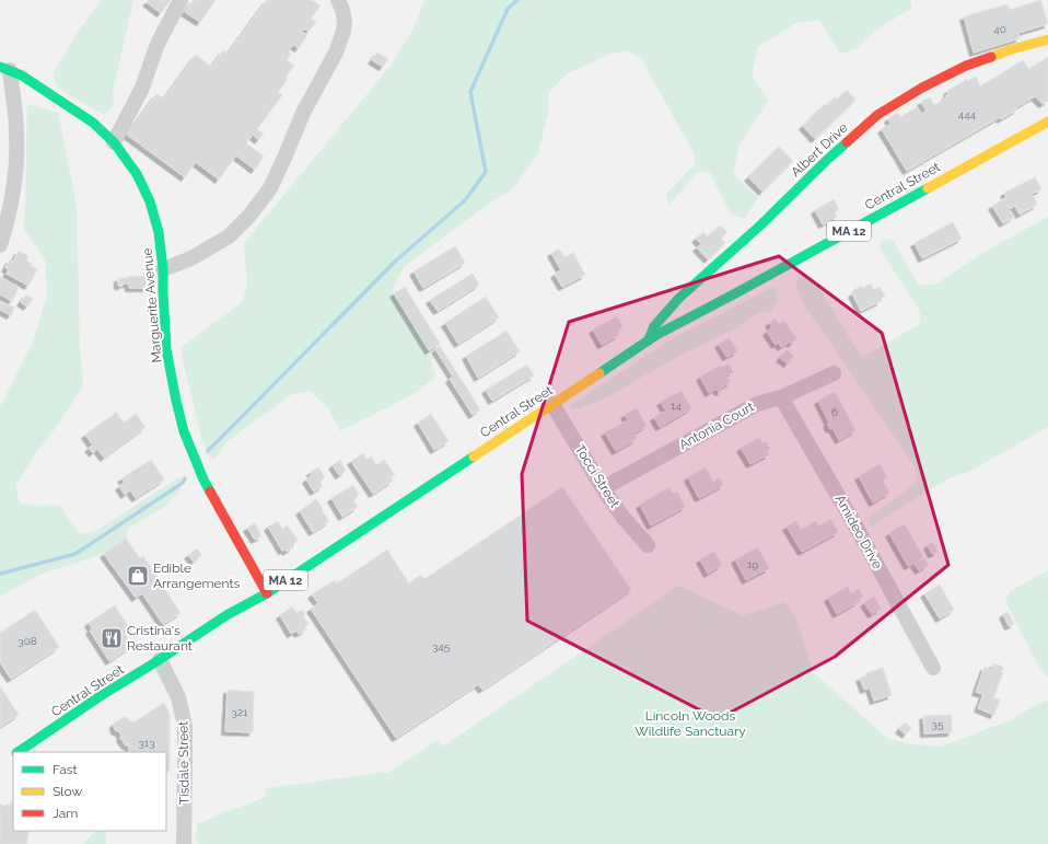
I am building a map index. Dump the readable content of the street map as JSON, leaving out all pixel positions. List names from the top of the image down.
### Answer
{
  "streets": {
    "main road": [
      "Albert Drive",
      "Central Street",
      "MA 12",
      "Marguerite Avenue"
    ],
    "street": [
      "Antonia Court",
      "Tocci Street",
      "Amideo Drive",
      "Tisdale Street"
    ]
  },
  "crossings": [
    ["Albert Drive", "Central Street"],
    ["Central Street", "Marguerite Avenue"],
    ["Central Street", "Tocci Street"],
    ["Central Street", "Tisdale Street"],
    ["Antonia Court", "Tocci Street"],
    ["Antonia Court", "Amideo Drive"]
  ],
  "parks": ["Lincoln Woods Wildlife Sanctuary"],
  "places": {
    "shop": ["Edible Arrangements"],
    "restaurant": ["Cristina's Restaurant"]
  },
  "house_numbers": [
    "40",
    "444",
    "14",
    "6",
    "19",
    "308",
    "345",
    "321",
    "35",
    "313"
  ],
  "legend": ["Fast", "Slow", "Jam"]
}
